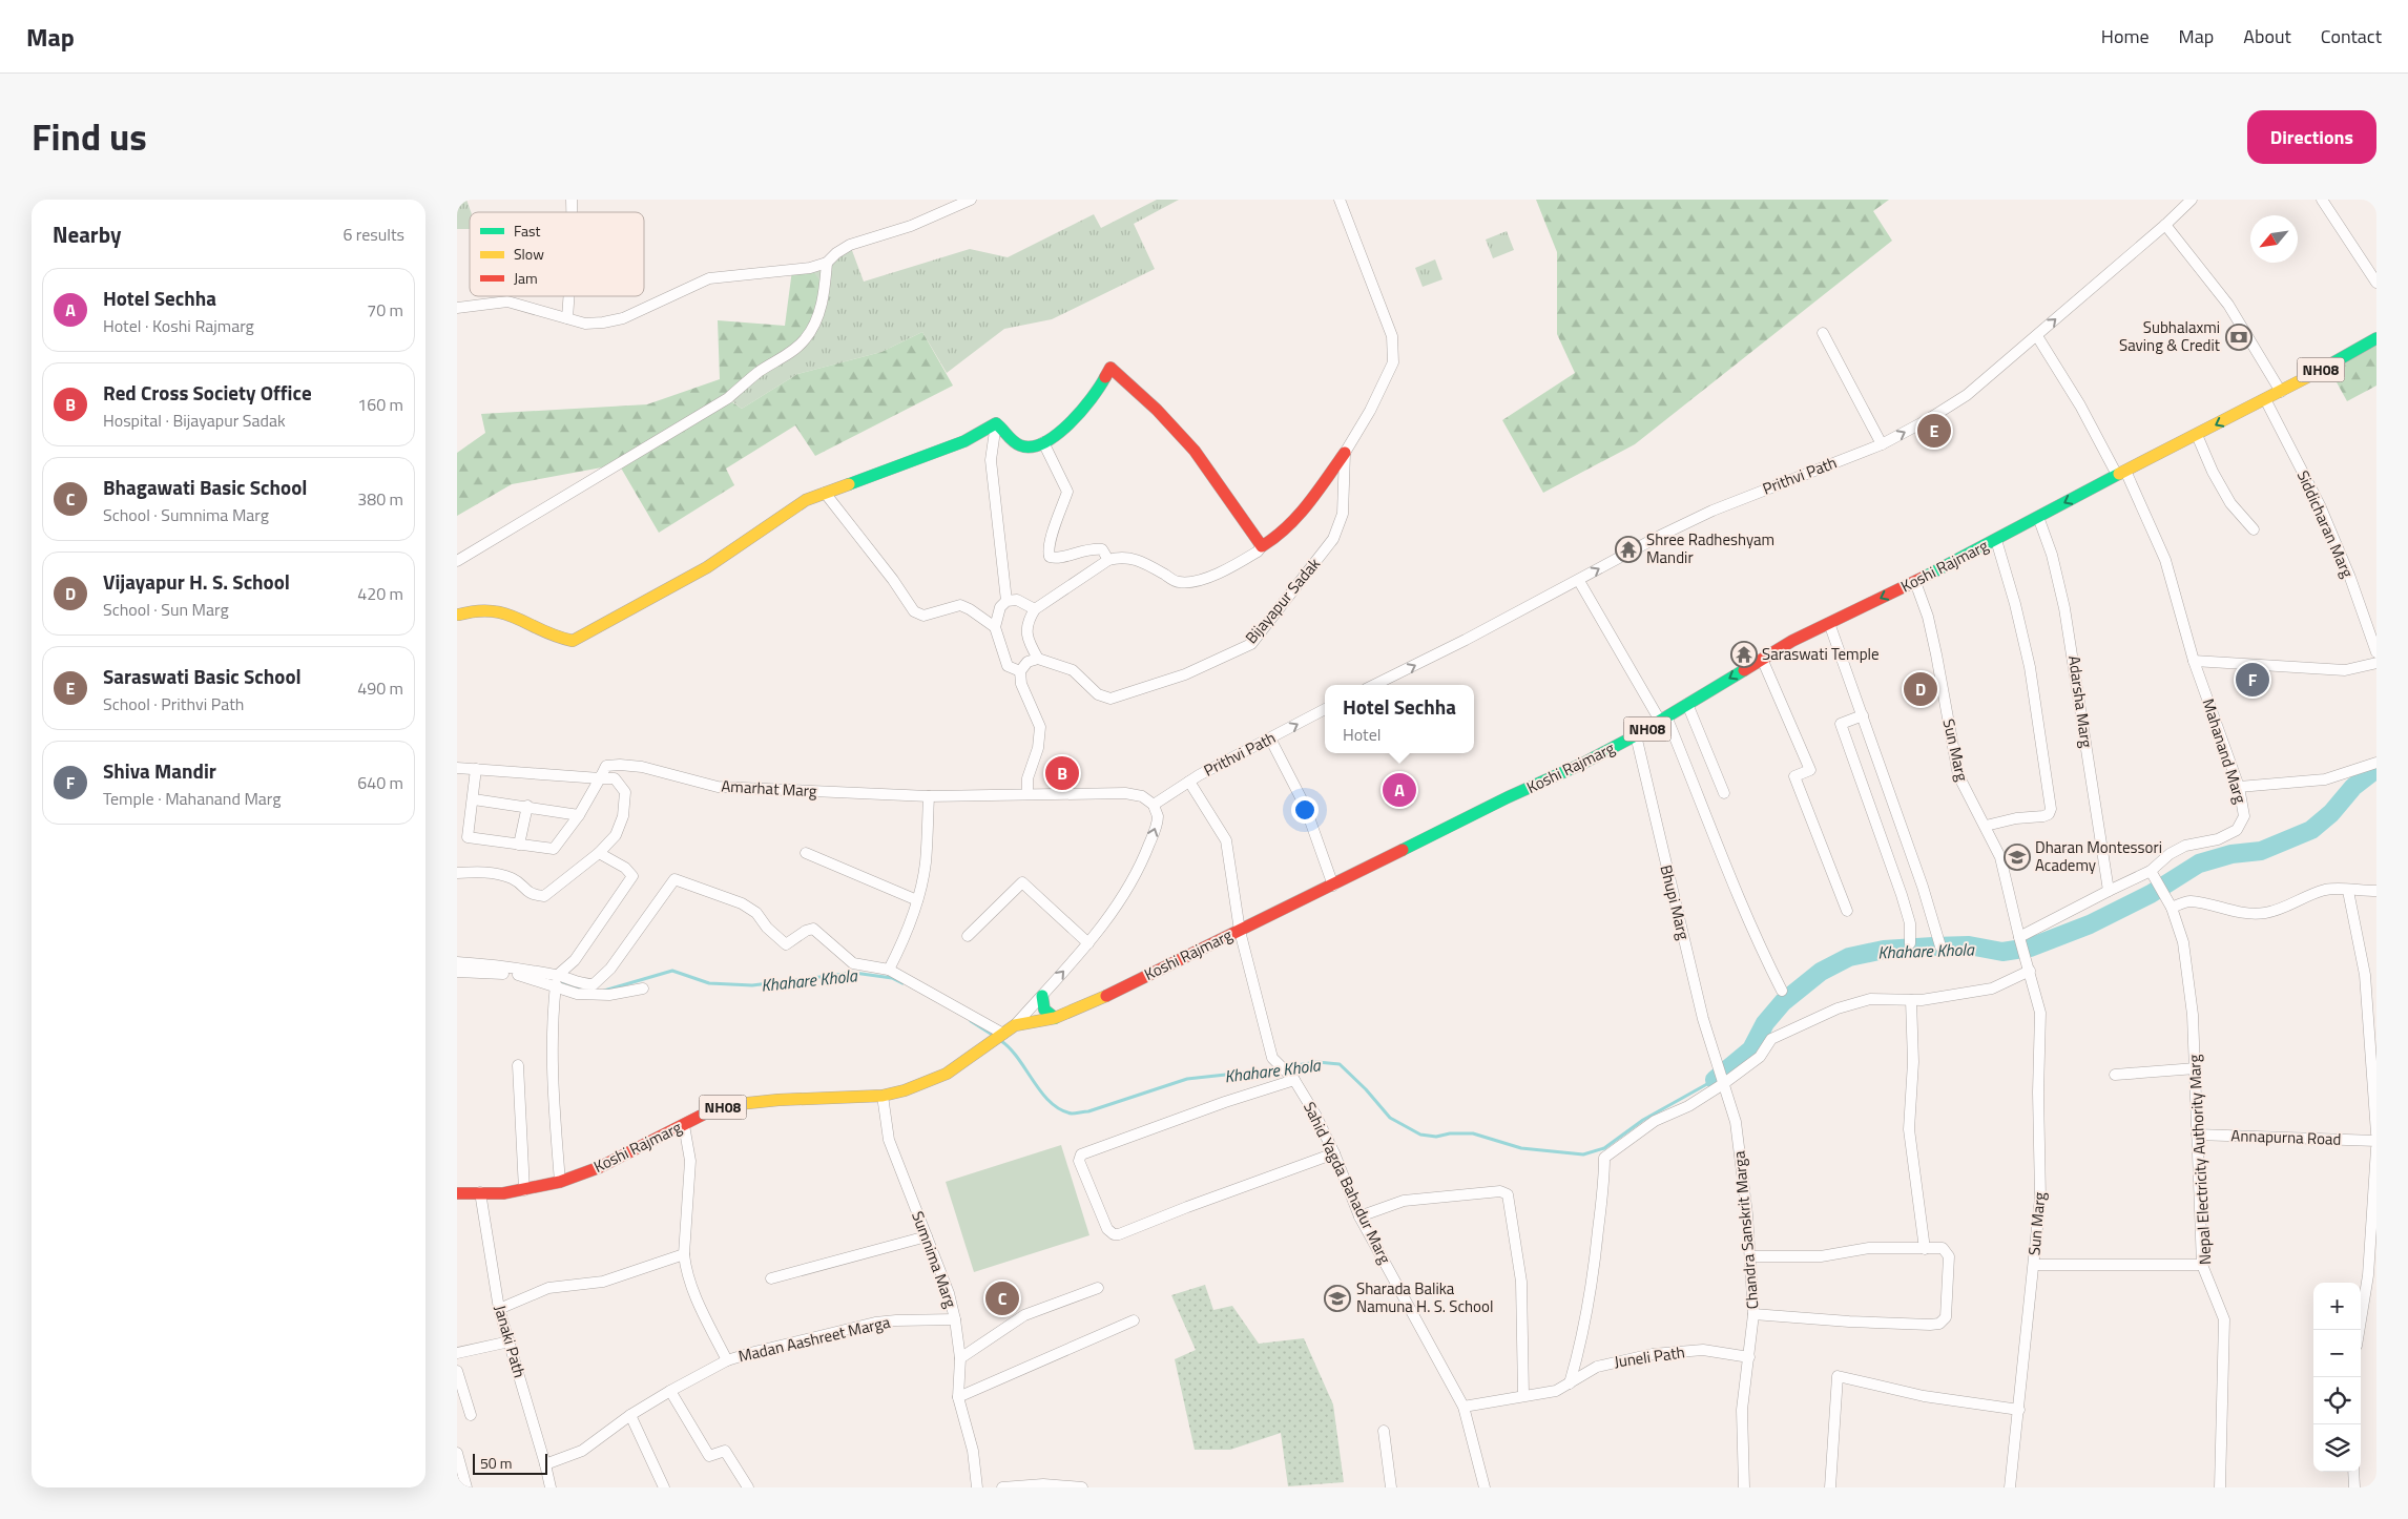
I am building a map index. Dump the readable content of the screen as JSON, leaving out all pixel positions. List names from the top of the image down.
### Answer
{
  "streets": {
    "main road": ["NH08", "Koshi Rajmarg"],
    "street": [
      "Prithvi Path",
      "Siddicharan Marg",
      "Bijayapur Sadak",
      "Adarsha Marg",
      "Sun Marg",
      "Mahanand Marg",
      "Amarhat Marg",
      "Bhupi Marg",
      "Annapurna Road",
      "Nepal Electricity Authority Marg",
      "Sahid Yagda Bahadur Marg",
      "Chandra Sanskrit Marga",
      "Sumnima Marg",
      "Madan Aashreet Marga",
      "Janaki Path",
      "Juneli Path"
    ]
  },
  "crossings": [
    ["Prithvi Path", "Mahanand Marg"],
    ["Siddicharan Marg", "Koshi Rajmarg"],
    ["Koshi Rajmarg", "Adarsha Marg"],
    ["Koshi Rajmarg", "Sun Marg"],
    ["Koshi Rajmarg", "Mahanand Marg"],
    ["Koshi Rajmarg", "Bhupi Marg"],
    ["Koshi Rajmarg", "Sahid Yagda Bahadur Marg"],
    ["Koshi Rajmarg", "Sumnima Marg"],
    ["Koshi Rajmarg", "Janaki Path"],
    ["Adarsha Marg", "Mahanand Marg"],
    ["Sun Marg", "Mahanand Marg"],
    ["Mahanand Marg", "Nepal Electricity Authority Marg"],
    ["Bhupi Marg", "Chandra Sanskrit Marga"],
    ["Annapurna Road", "Nepal Electricity Authority Marg"],
    ["Sahid Yagda Bahadur Marg", "Juneli Path"],
    ["Chandra Sanskrit Marga", "Juneli Path"],
    ["Sumnima Marg", "Madan Aashreet Marga"],
    ["Madan Aashreet Marga", "Janaki Path"]
  ],
  "one_way": ["Prithvi Path"],
  "water": ["Khahare Khola"],
  "places": {
    "bank": ["Subhalaxmi Saving & Credit"],
    "temple": ["Shree Radheshyam Mandir", "Saraswati Temple"],
    "school or university": ["Dharan Montessori Academy", "Sharada Balika Namuna H. S. School"]
  },
  "legend": ["Fast", "Slow", "Jam"],
  "scale_bar": "50 m",
  "north": "bottom left",
  "page": {
    "header": "Map",
    "nav": [
      "Home",
      "Map",
      "About",
      "Contact"
    ],
    "title": "Find us",
    "buttons": "Directions",
    "heading": ["Nearby", "6 results"],
    "list": [
      {
        "mark": "A",
        "name": "Hotel Sechha",
        "note": "Hotel · Koshi Rajmarg",
        "value": "70 m"
      },
      {
        "mark": "B",
        "name": "Red Cross Society Office",
        "note": "Hospital · Bijayapur Sadak",
        "value": "160 m"
      },
      {
        "mark": "C",
        "name": "Bhagawati Basic School",
        "note": "School · Sumnima Marg",
        "value": "380 m"
      },
      {
        "mark": "D",
        "name": "Vijayapur H. S. School",
        "note": "School · Sun Marg",
        "value": "420 m"
      },
      {
        "mark": "E",
        "name": "Saraswati Basic School",
        "note": "School · Prithvi Path",
        "value": "490 m"
      },
      {
        "mark": "F",
        "name": "Shiva Mandir",
        "note": "Temple · Mahanand Marg",
        "value": "640 m"
      }
    ],
    "pins": [
      "E",
      "F",
      "D",
      "B",
      "A",
      "C"
    ],
    "popup": ["Hotel Sechha", "Hotel"],
    "map_buttons": ["+", "−"],
    "scale": "50 m"
  }
}
